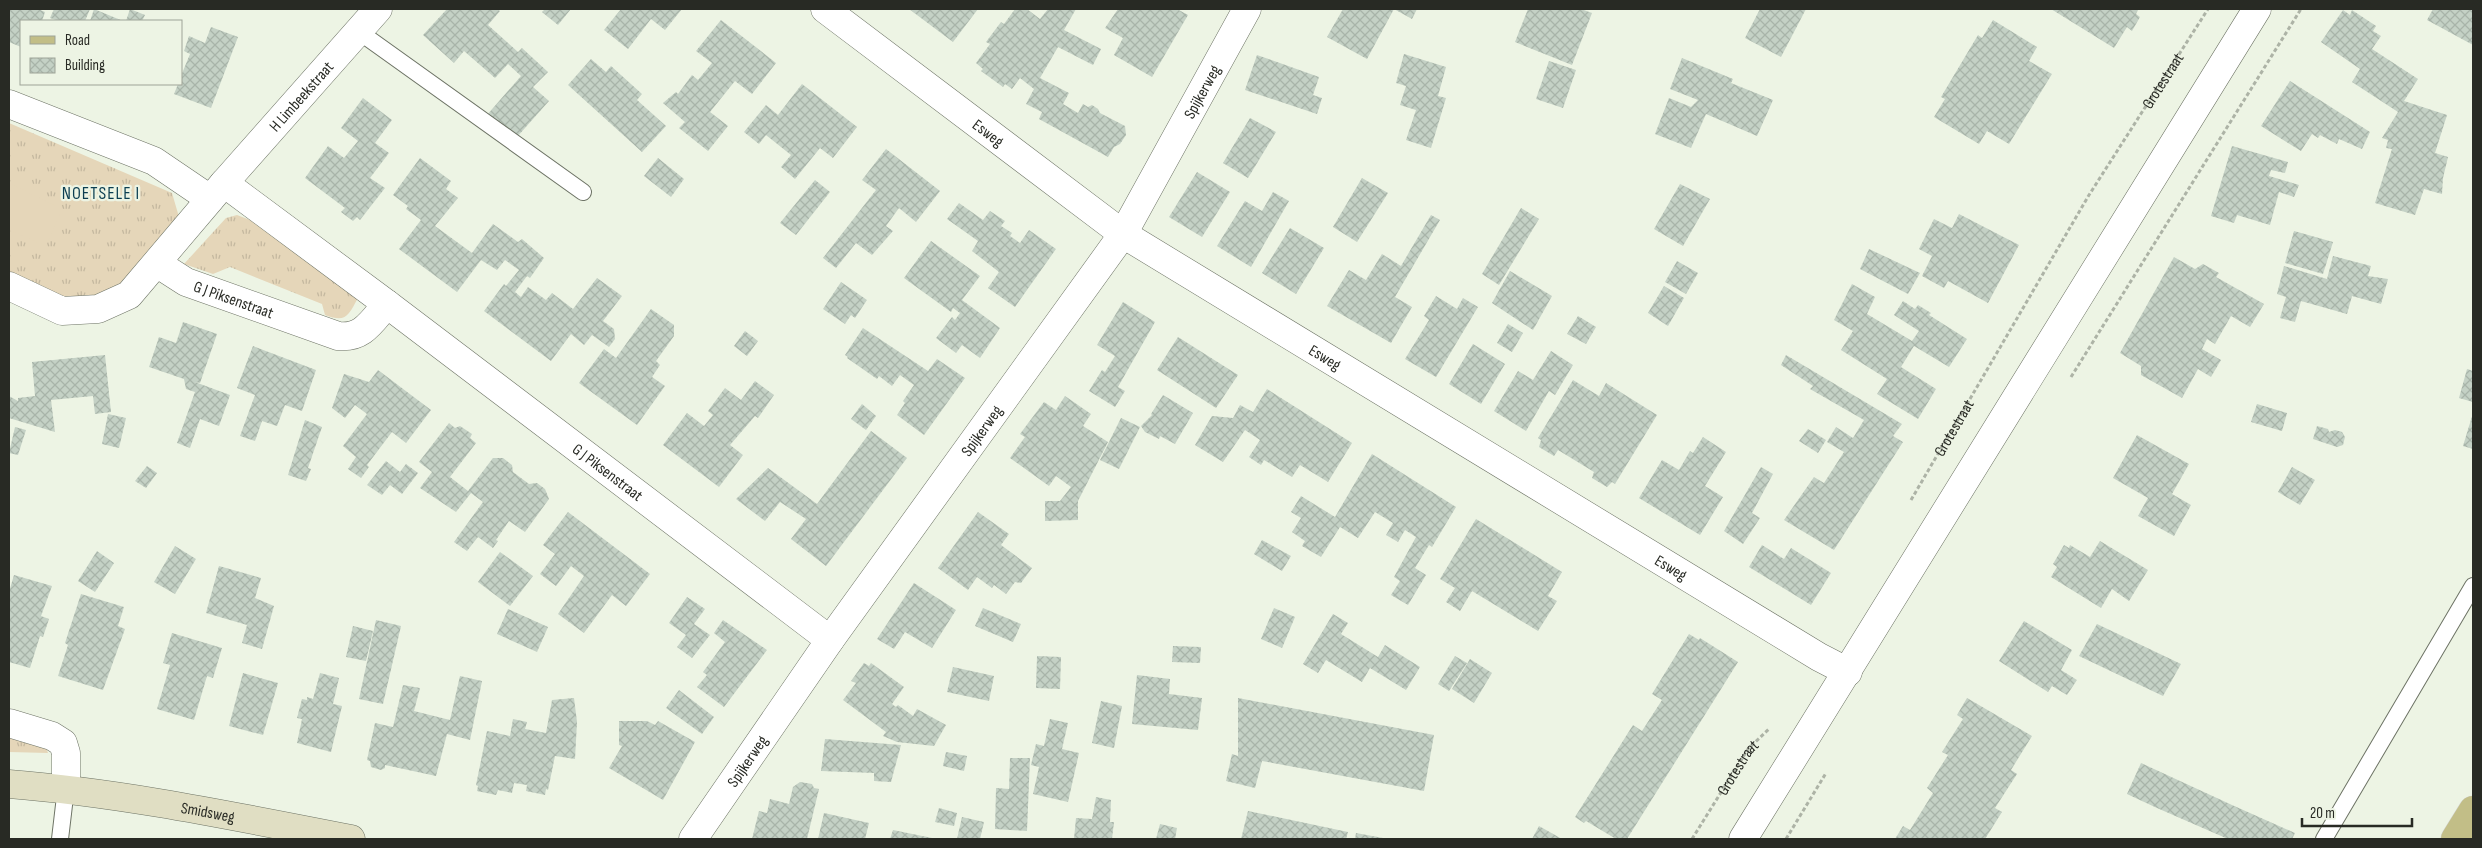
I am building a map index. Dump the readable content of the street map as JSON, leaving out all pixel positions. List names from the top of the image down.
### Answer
{
  "streets": {
    "main road": ["Smidsweg"],
    "street": [
      "Spijkerweg",
      "H Limbeekstraat",
      "Esweg",
      "G J Piksenstraat"
    ],
    "path": ["Grotestraat"]
  },
  "crossings": [
    ["Spijkerweg", "Esweg"],
    ["Spijkerweg", "G J Piksenstraat"],
    ["H Limbeekstraat", "G J Piksenstraat"]
  ],
  "districts": ["NOETSELE I"],
  "legend": ["Road", "Building"],
  "scale_bar": "20 m"
}
